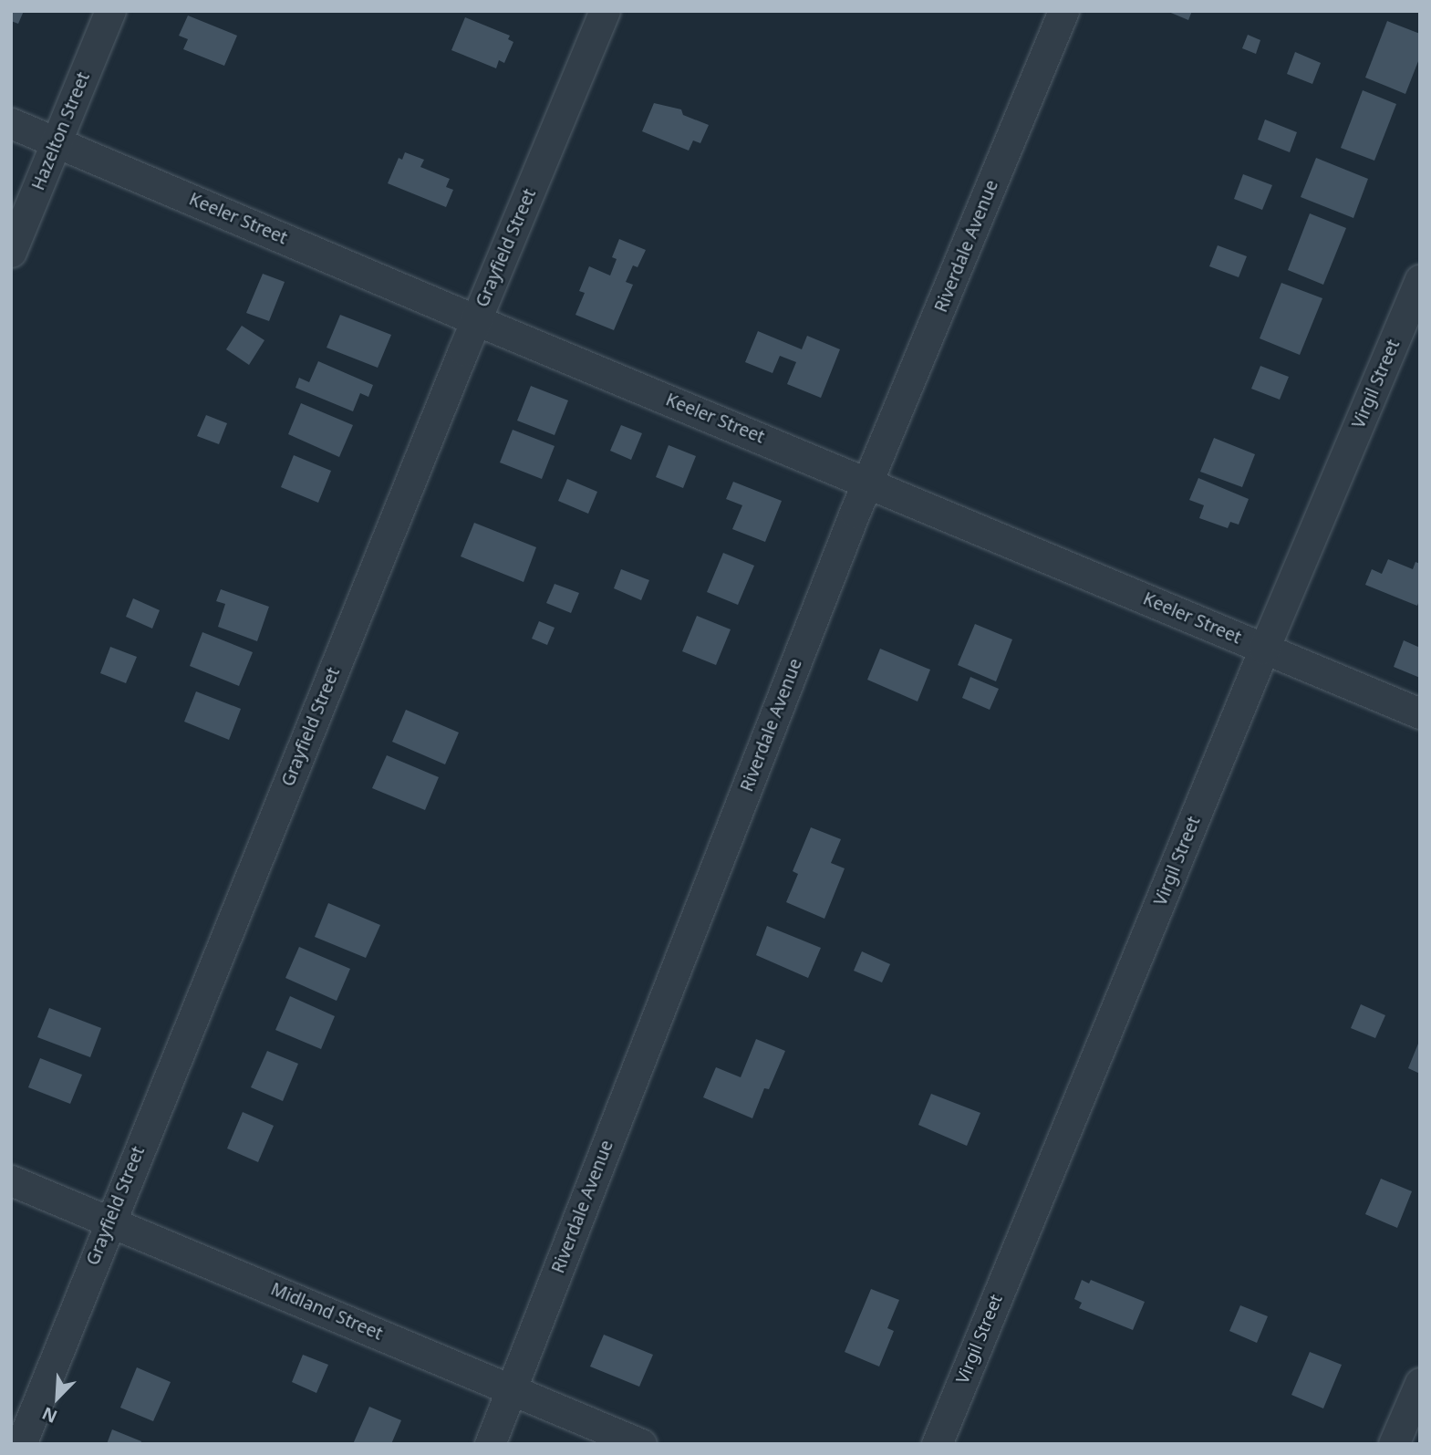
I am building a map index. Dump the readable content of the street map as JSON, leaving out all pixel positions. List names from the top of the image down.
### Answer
{
  "streets": {
    "street": [
      "Hazelton Street",
      "Keeler Street",
      "Riverdale Avenue",
      "Grayfield Street",
      "Virgil Street",
      "Midland Street"
    ]
  },
  "crossings": [
    ["Hazelton Street", "Keeler Street"],
    ["Keeler Street", "Riverdale Avenue"],
    ["Keeler Street", "Grayfield Street"],
    ["Keeler Street", "Virgil Street"],
    ["Riverdale Avenue", "Midland Street"],
    ["Grayfield Street", "Midland Street"]
  ],
  "north": "bottom left"
}
